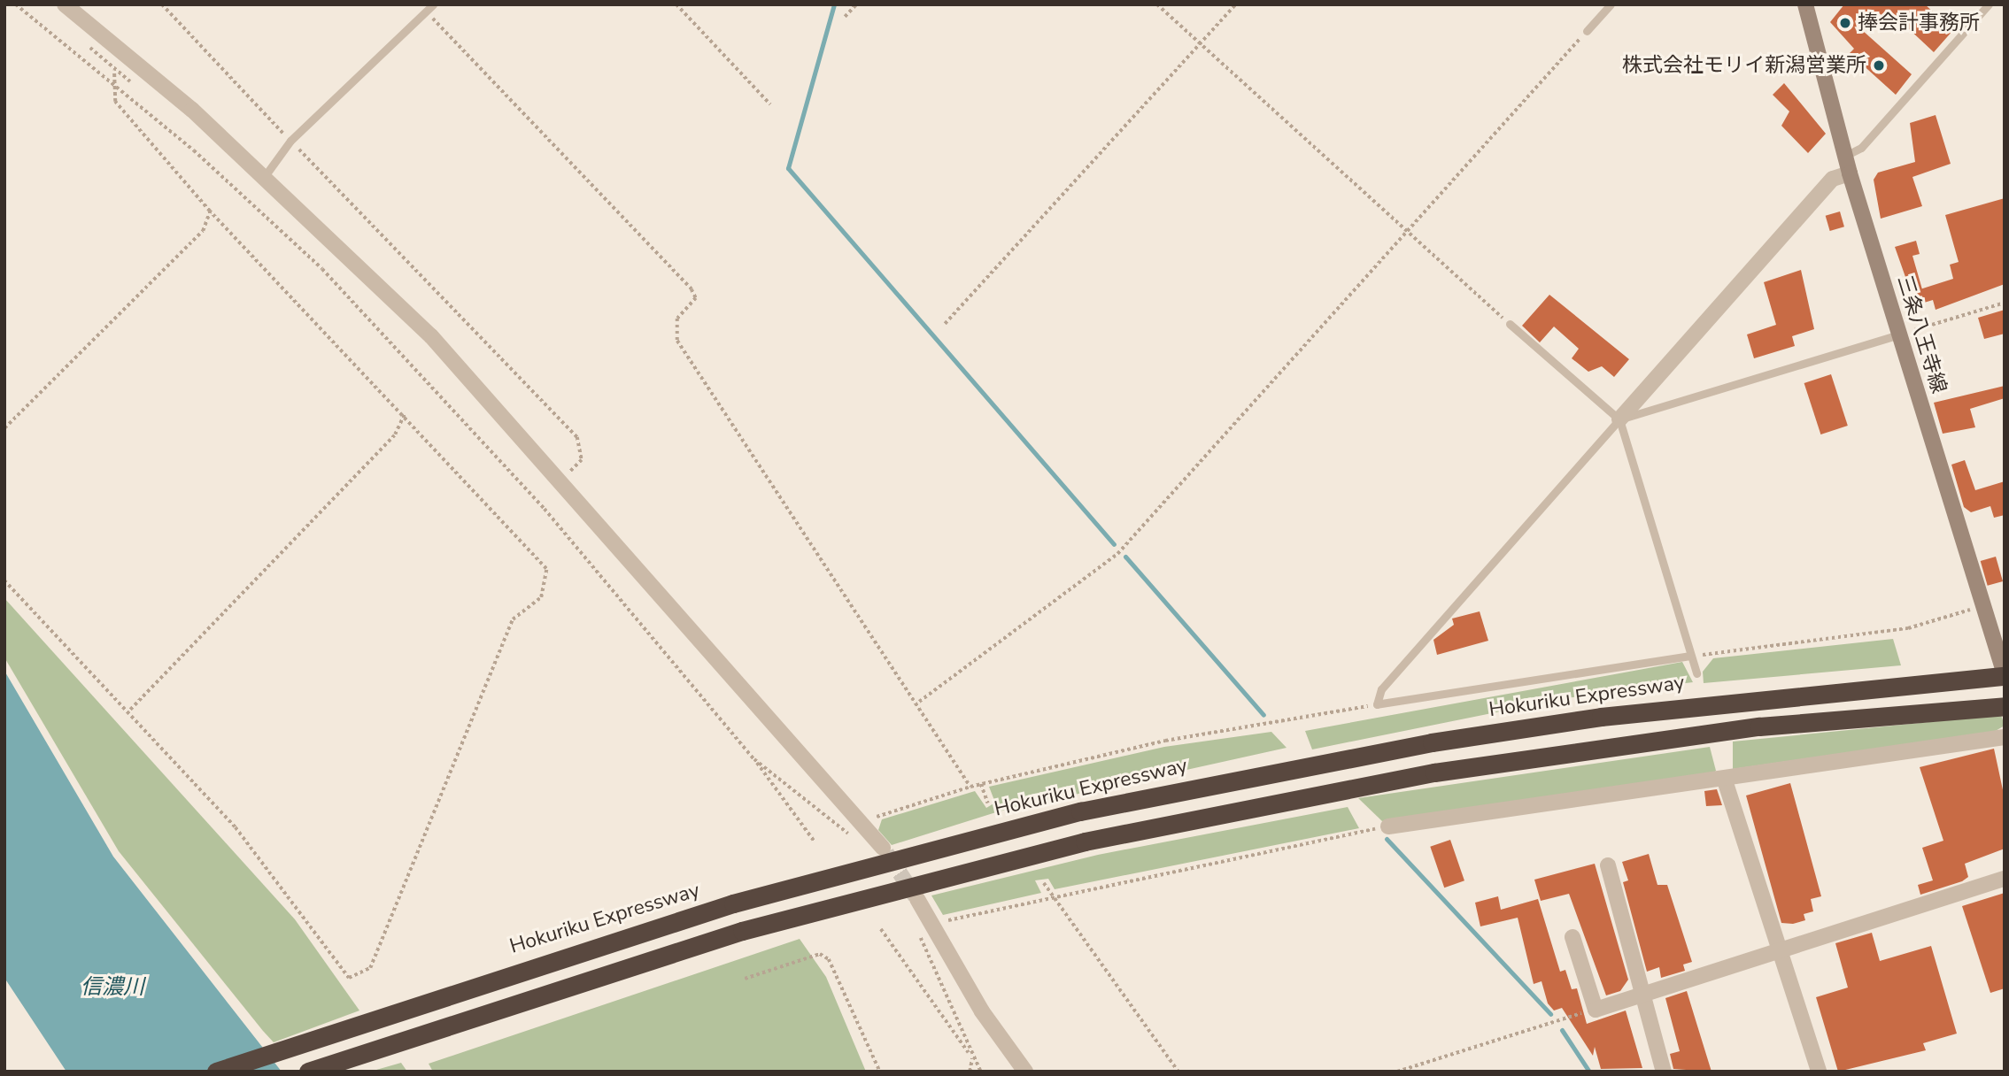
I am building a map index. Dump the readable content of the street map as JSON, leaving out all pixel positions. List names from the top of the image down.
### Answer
{
  "streets": {
    "highway": ["Hokuriku Expressway"],
    "main road": ["三条八王寺線"]
  },
  "crossings": [
    ["三条八王寺線", "Hokuriku Expressway"]
  ],
  "water": ["信濃川"],
  "places": ["捧会計事務所", "株式会社モリイ新潟営業所"]
}
